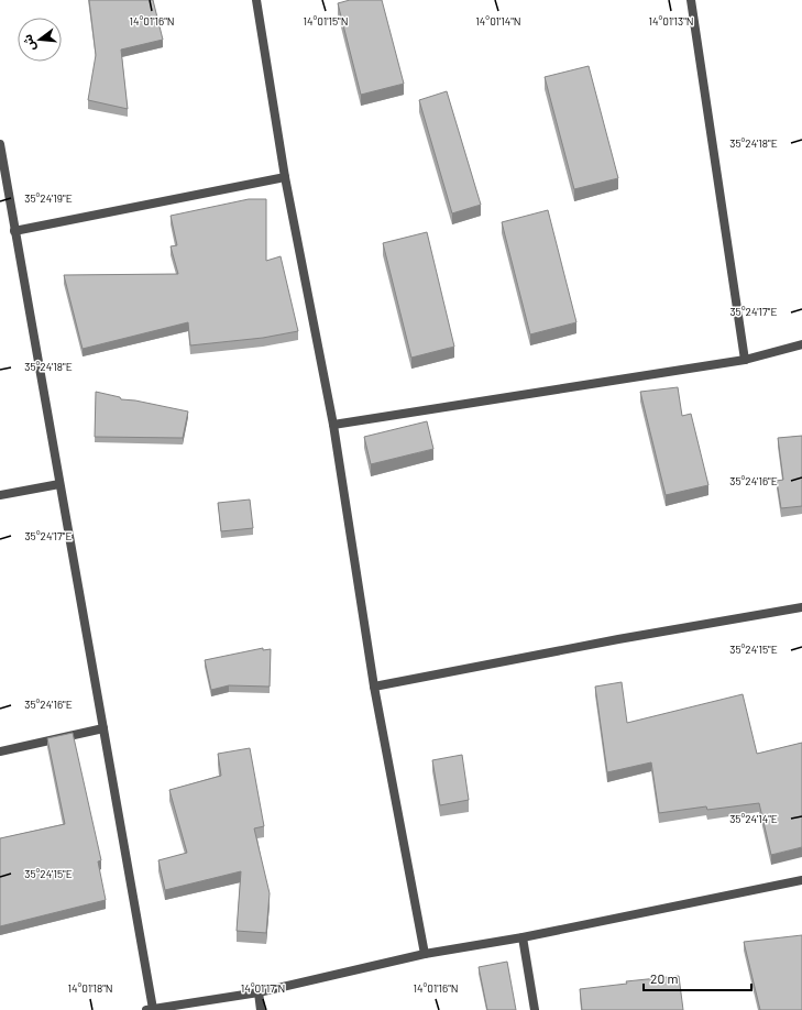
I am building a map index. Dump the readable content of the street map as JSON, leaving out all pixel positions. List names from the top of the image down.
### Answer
{
  "scale_bar": "20 m",
  "north": "left",
  "coordinates": [
    "14°01'16\"N",
    "14°01'15\"N",
    "14°01'14\"N",
    "14°01'13\"N",
    "35°24'18\"E",
    "35°24'19\"E",
    "35°24'17\"E",
    "35°24'16\"E",
    "35°24'15\"E",
    "35°24'14\"E",
    "14°01'18\"N",
    "14°01'17\"N"
  ]
}
